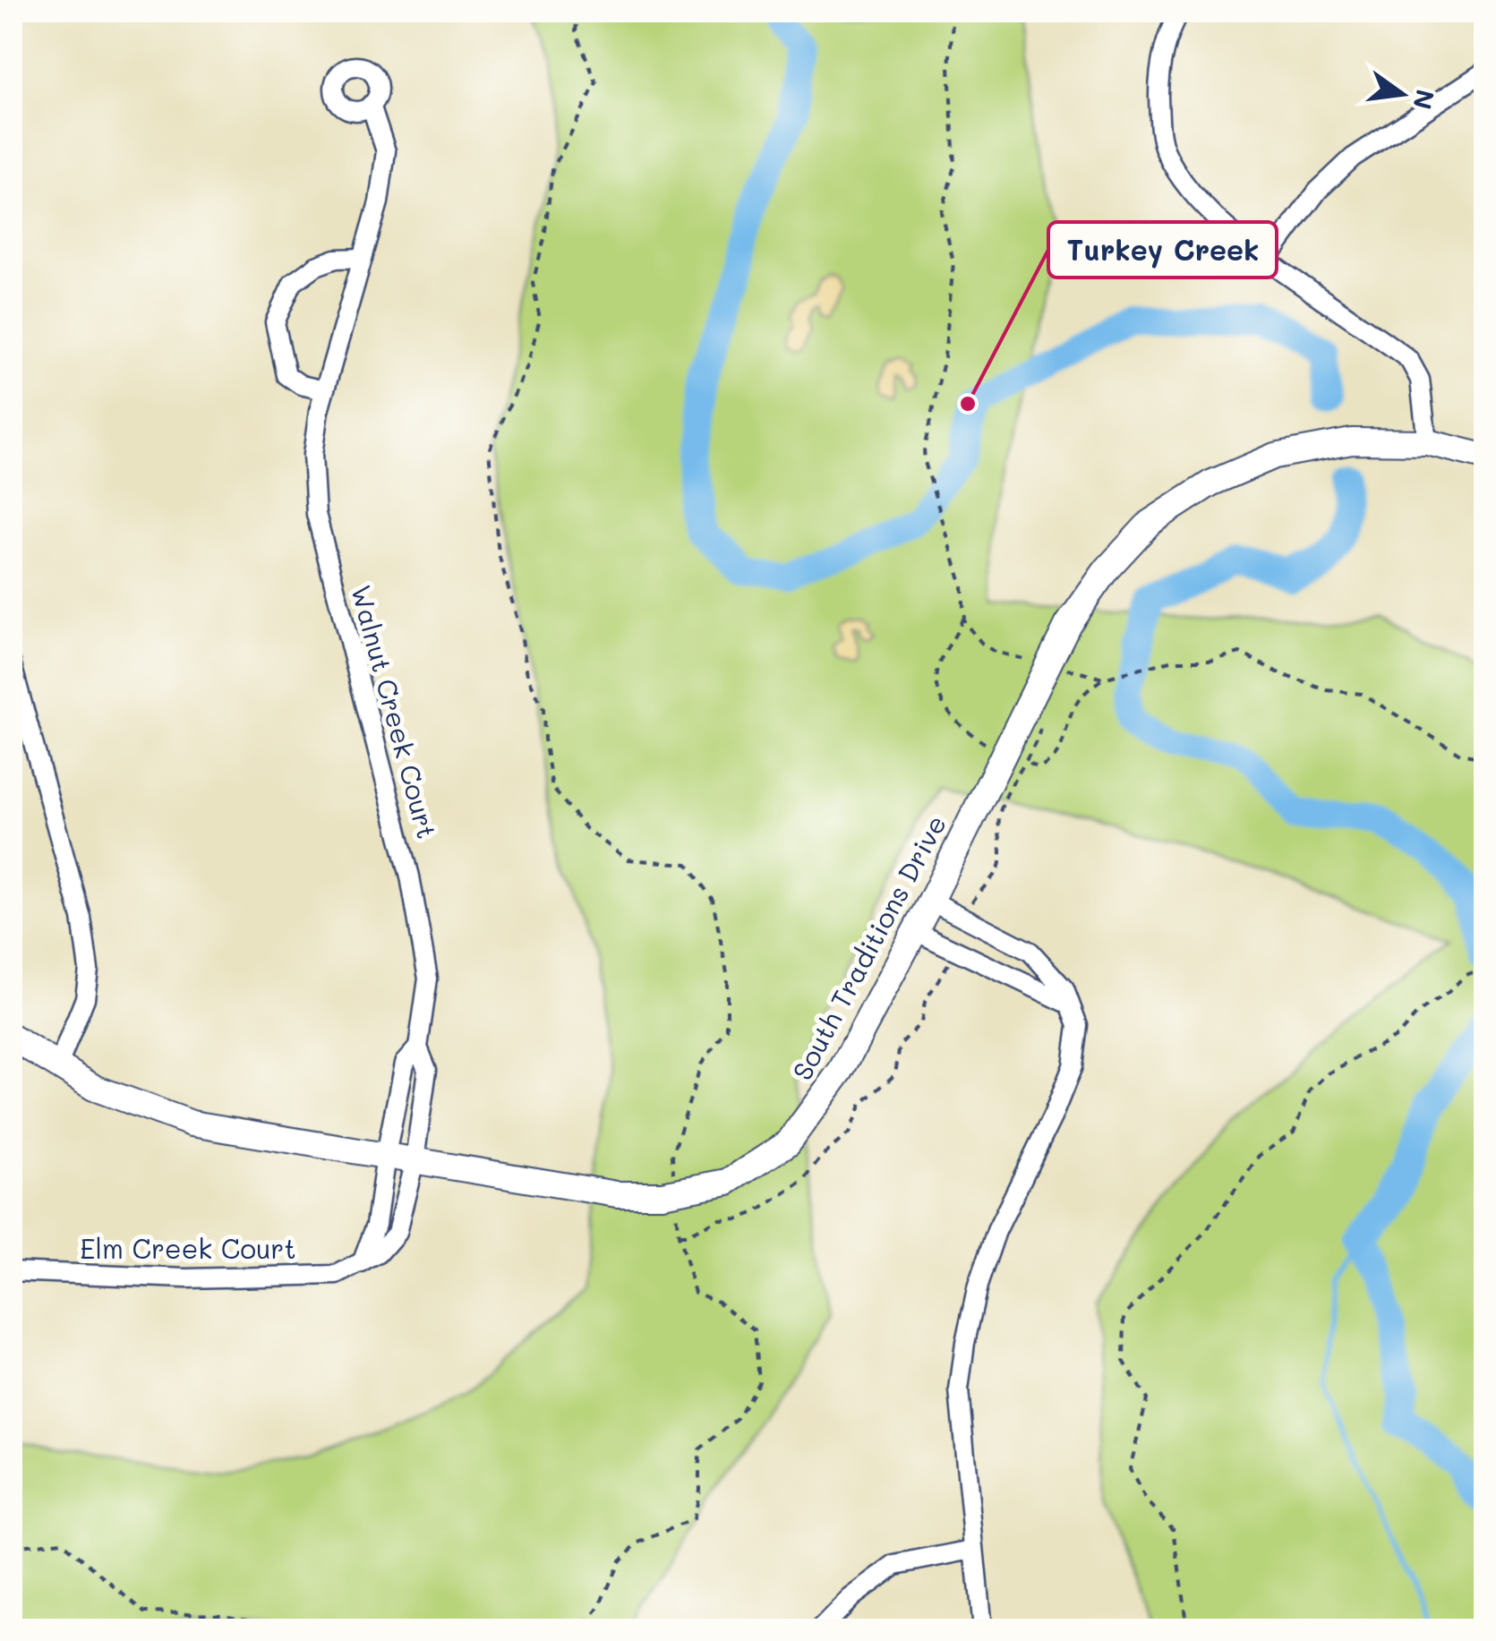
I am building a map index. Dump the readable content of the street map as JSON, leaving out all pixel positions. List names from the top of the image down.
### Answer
{
  "streets": {
    "street": ["Walnut Creek Court", "South Traditions Drive", "Elm Creek Court"]
  },
  "crossings": [
    ["Walnut Creek Court", "South Traditions Drive"],
    ["Walnut Creek Court", "Elm Creek Court"],
    ["South Traditions Drive", "Elm Creek Court"]
  ],
  "places": ["Turkey Creek"],
  "north": "right"
}
